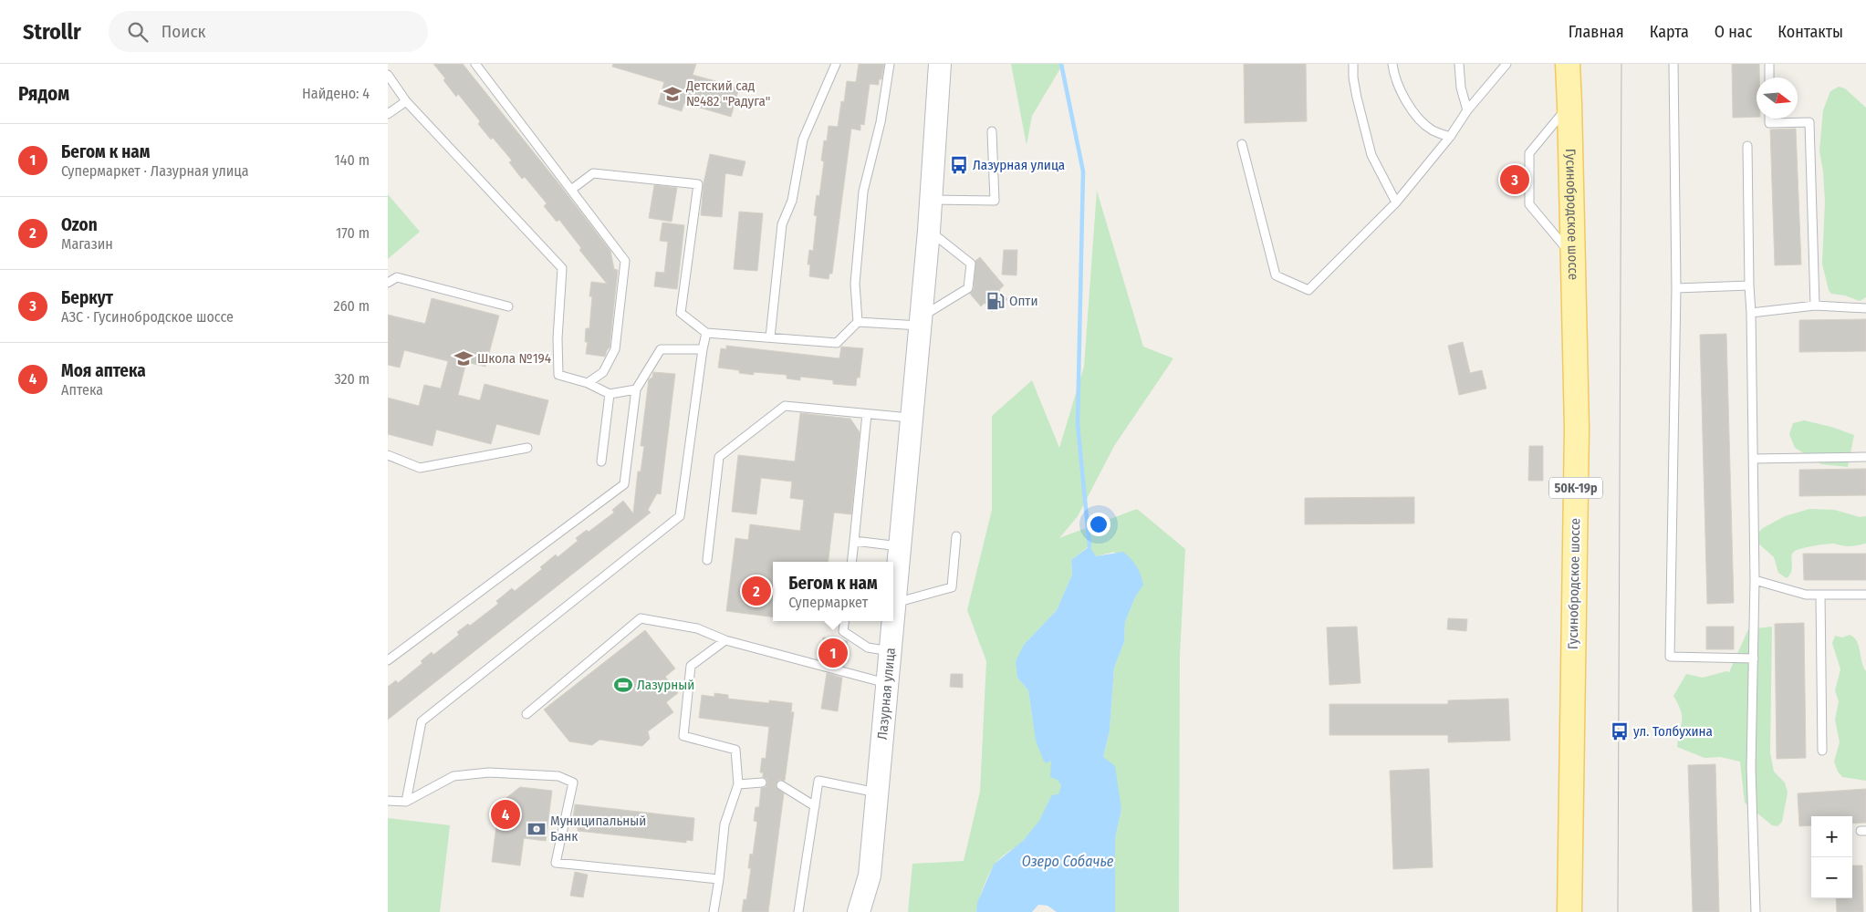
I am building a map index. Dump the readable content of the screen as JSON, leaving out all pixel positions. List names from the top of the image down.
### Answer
{
  "streets": {
    "main road": ["Гусинобродское шоссе", "50К-19р"],
    "street": ["Лазурная улица"]
  },
  "water": ["Озеро Собачье"],
  "places": {
    "school or university": ["Детский сад №482 \"Радуга\"", "Школа №194"],
    "bus stop": ["Лазурная улица", "ул. Толбухина"],
    "fuel station": ["Опти"],
    "sports": ["Лазурный"],
    "bank": ["Муниципальный Банк"]
  },
  "north": "right",
  "page": {
    "header": "Strollr",
    "search": "Поиск",
    "nav": [
      "Главная",
      "Карта",
      "О нас",
      "Контакты"
    ],
    "heading": ["Рядом", "Найдено: 4"],
    "list": [
      {
        "mark": "1",
        "name": "Бегом к нам",
        "note": "Супермаркет · Лазурная улица",
        "value": "140 m"
      },
      {
        "mark": "2",
        "name": "Ozon",
        "note": "Магазин",
        "value": "170 m"
      },
      {
        "mark": "3",
        "name": "Беркут",
        "note": "АЗС · Гусинобродское шоссе",
        "value": "260 m"
      },
      {
        "mark": "4",
        "name": "Моя аптека",
        "note": "Аптека",
        "value": "320 m"
      }
    ],
    "pins": [
      "3",
      "2",
      "1",
      "4"
    ],
    "popup": ["Бегом к нам", "Супермаркет"],
    "map_buttons": ["+", "−"]
  }
}
